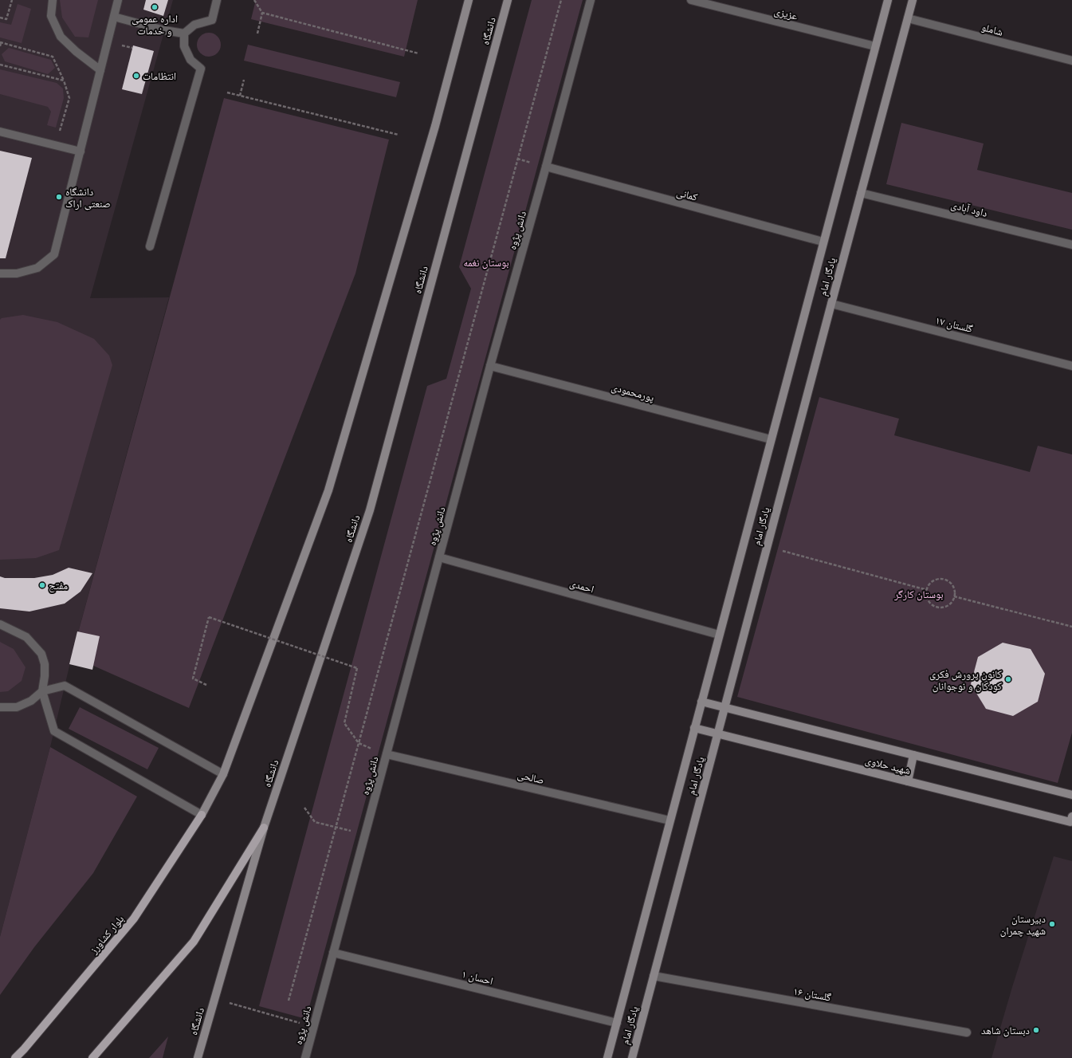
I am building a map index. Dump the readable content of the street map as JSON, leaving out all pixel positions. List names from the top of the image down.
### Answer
{
  "streets": {
    "main road": ["بلوار کشاورز"],
    "street": [
      "عزیزی",
      "شاملو",
      "دانشگاه",
      "کمانی",
      "داود آبادی",
      "دانش پژوه",
      "یادگار امام",
      "گلستان ۱۷",
      "پورمحمودی",
      "احمدی",
      "شهید حلاوی",
      "صالحی",
      "احسان ۱",
      "گلستان ۱۶"
    ]
  },
  "crossings": [
    ["عزیزی", "یادگار امام"],
    ["شاملو", "یادگار امام"],
    ["کمانی", "دانش پژوه"],
    ["کمانی", "یادگار امام"],
    ["داود آبادی", "یادگار امام"],
    ["دانش پژوه", "پورمحمودی"],
    ["دانش پژوه", "احمدی"],
    ["دانش پژوه", "صالحی"],
    ["دانش پژوه", "احسان ۱"],
    ["یادگار امام", "گلستان ۱۷"],
    ["یادگار امام", "پورمحمودی"],
    ["یادگار امام", "احمدی"],
    ["یادگار امام", "شهید حلاوی"],
    ["یادگار امام", "صالحی"],
    ["یادگار امام", "احسان ۱"],
    ["یادگار امام", "گلستان ۱۶"]
  ],
  "parks": ["بوستان نغمه", "بوستان کارگر"],
  "places": [
    "اداره عمومی و خدمات",
    "انتظامات",
    "دانشگاه صنعتی اراک",
    "مفتح",
    "کانون پرورش فکری کودکان و نوجوانان",
    "دبیرستان شهید چمران",
    "دبستان شاهد"
  ]
}
